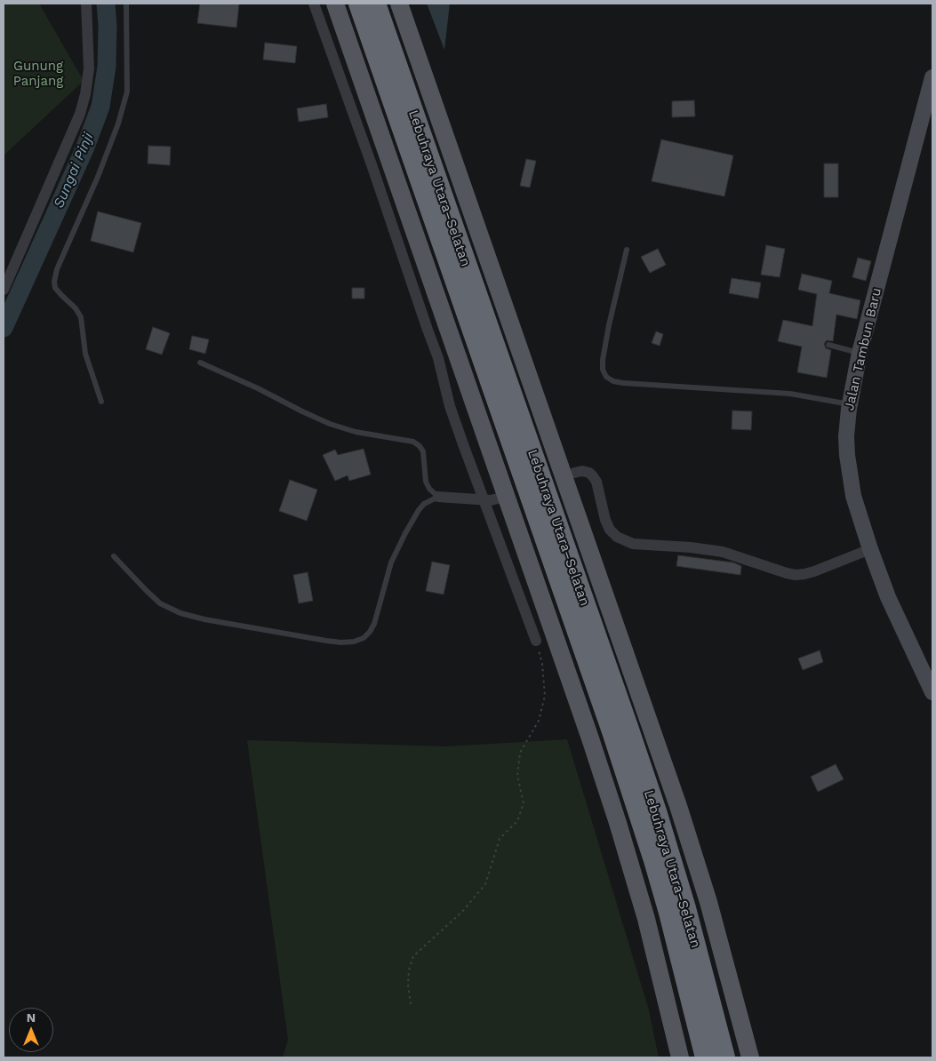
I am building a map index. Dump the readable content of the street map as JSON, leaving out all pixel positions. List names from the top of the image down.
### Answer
{
  "streets": {
    "highway": ["Lebuhraya Utara–Selatan"],
    "main road": ["Jalan Tambun Baru"]
  },
  "water": ["Sungai Pinji"],
  "parks": ["Gunung Panjang"],
  "north": "top"
}
